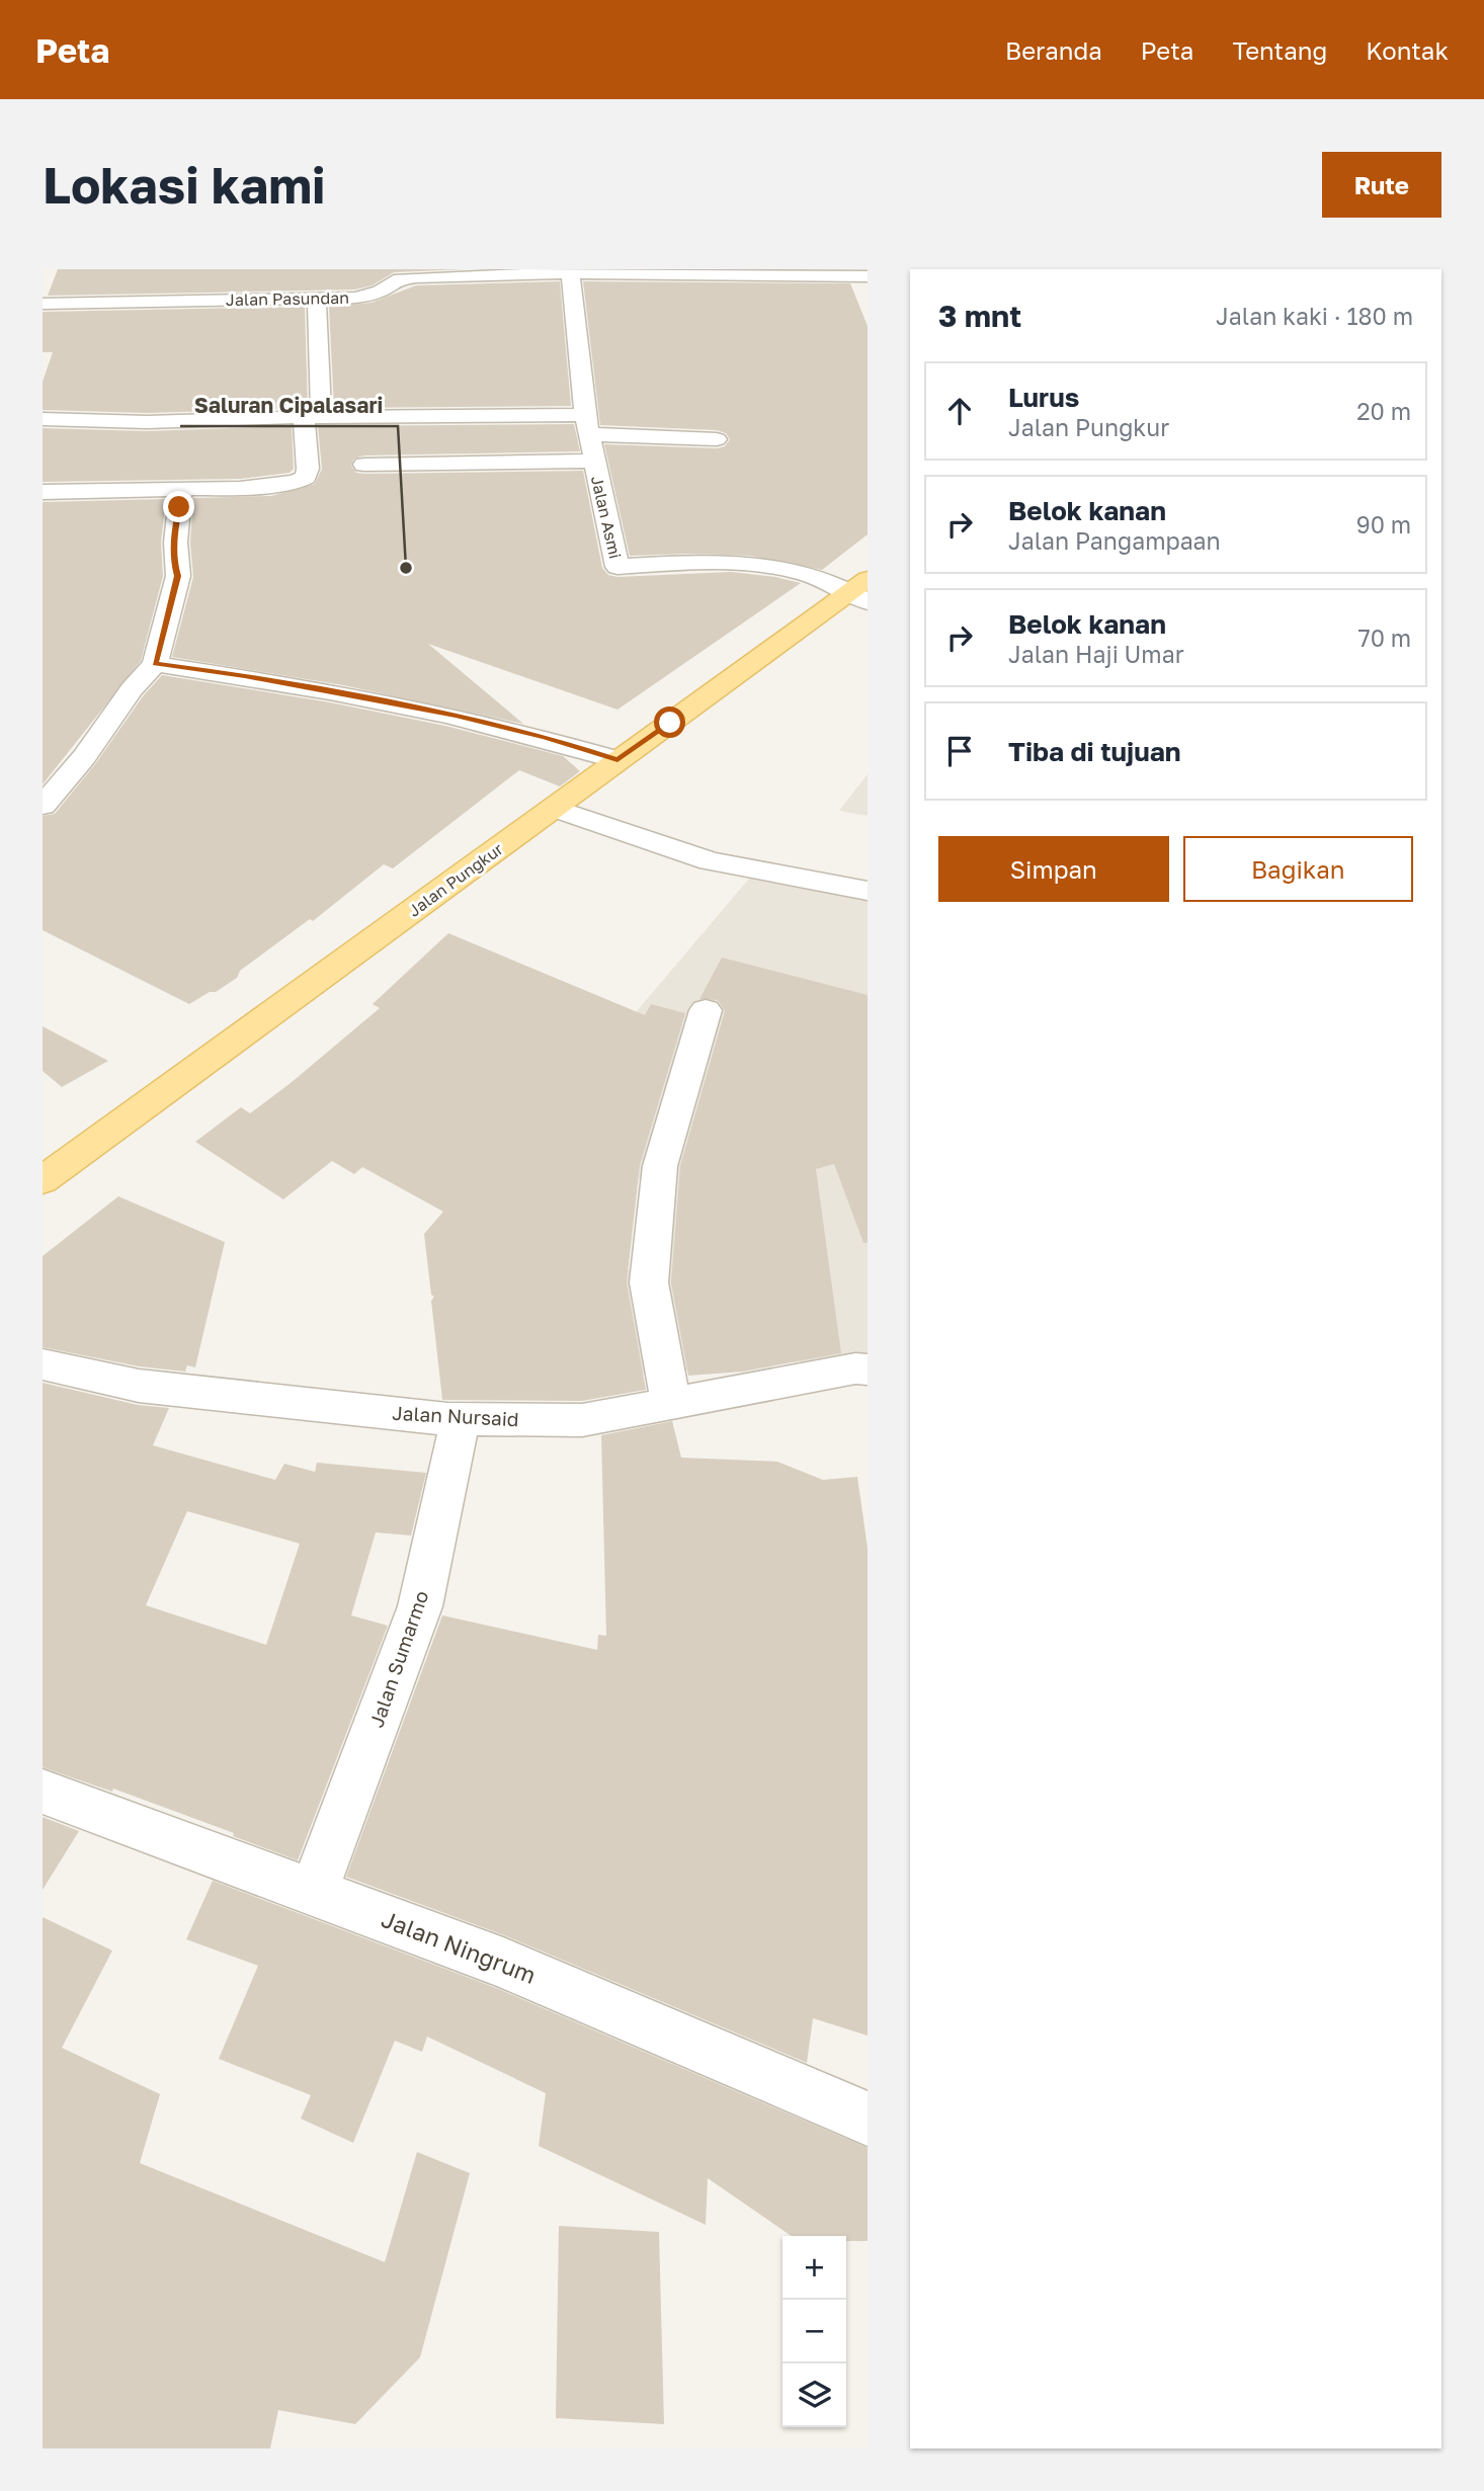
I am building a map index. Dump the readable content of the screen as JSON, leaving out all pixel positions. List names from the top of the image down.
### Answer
{
  "streets": {
    "main road": ["Jalan Pungkur"],
    "street": [
      "Jalan Pasundan",
      "Jalan Asmi",
      "Jalan Nursaid",
      "Jalan Sumarmo",
      "Jalan Ningrum"
    ]
  },
  "crossings": [
    ["Jalan Pasundan", "Jalan Asmi"],
    ["Jalan Asmi", "Jalan Pungkur"],
    ["Jalan Nursaid", "Jalan Sumarmo"],
    ["Jalan Sumarmo", "Jalan Ningrum"]
  ],
  "places": ["Saluran Cipalasari"],
  "page": {
    "header": "Peta",
    "nav": [
      "Beranda",
      "Peta",
      "Tentang",
      "Kontak"
    ],
    "buttons": [
      "Rute",
      ["Simpan", "Bagikan"]
    ],
    "title": "Lokasi kami",
    "heading": ["3 mnt", "Jalan kaki · 180 m"],
    "list": [
      ["Lurus", "Jalan Pungkur", "20 m"],
      ["Belok kanan", "Jalan Pangampaan", "90 m"],
      ["Belok kanan", "Jalan Haji Umar", "70 m"],
      "Tiba di tujuan"
    ],
    "map_buttons": ["+", "−"]
  }
}
